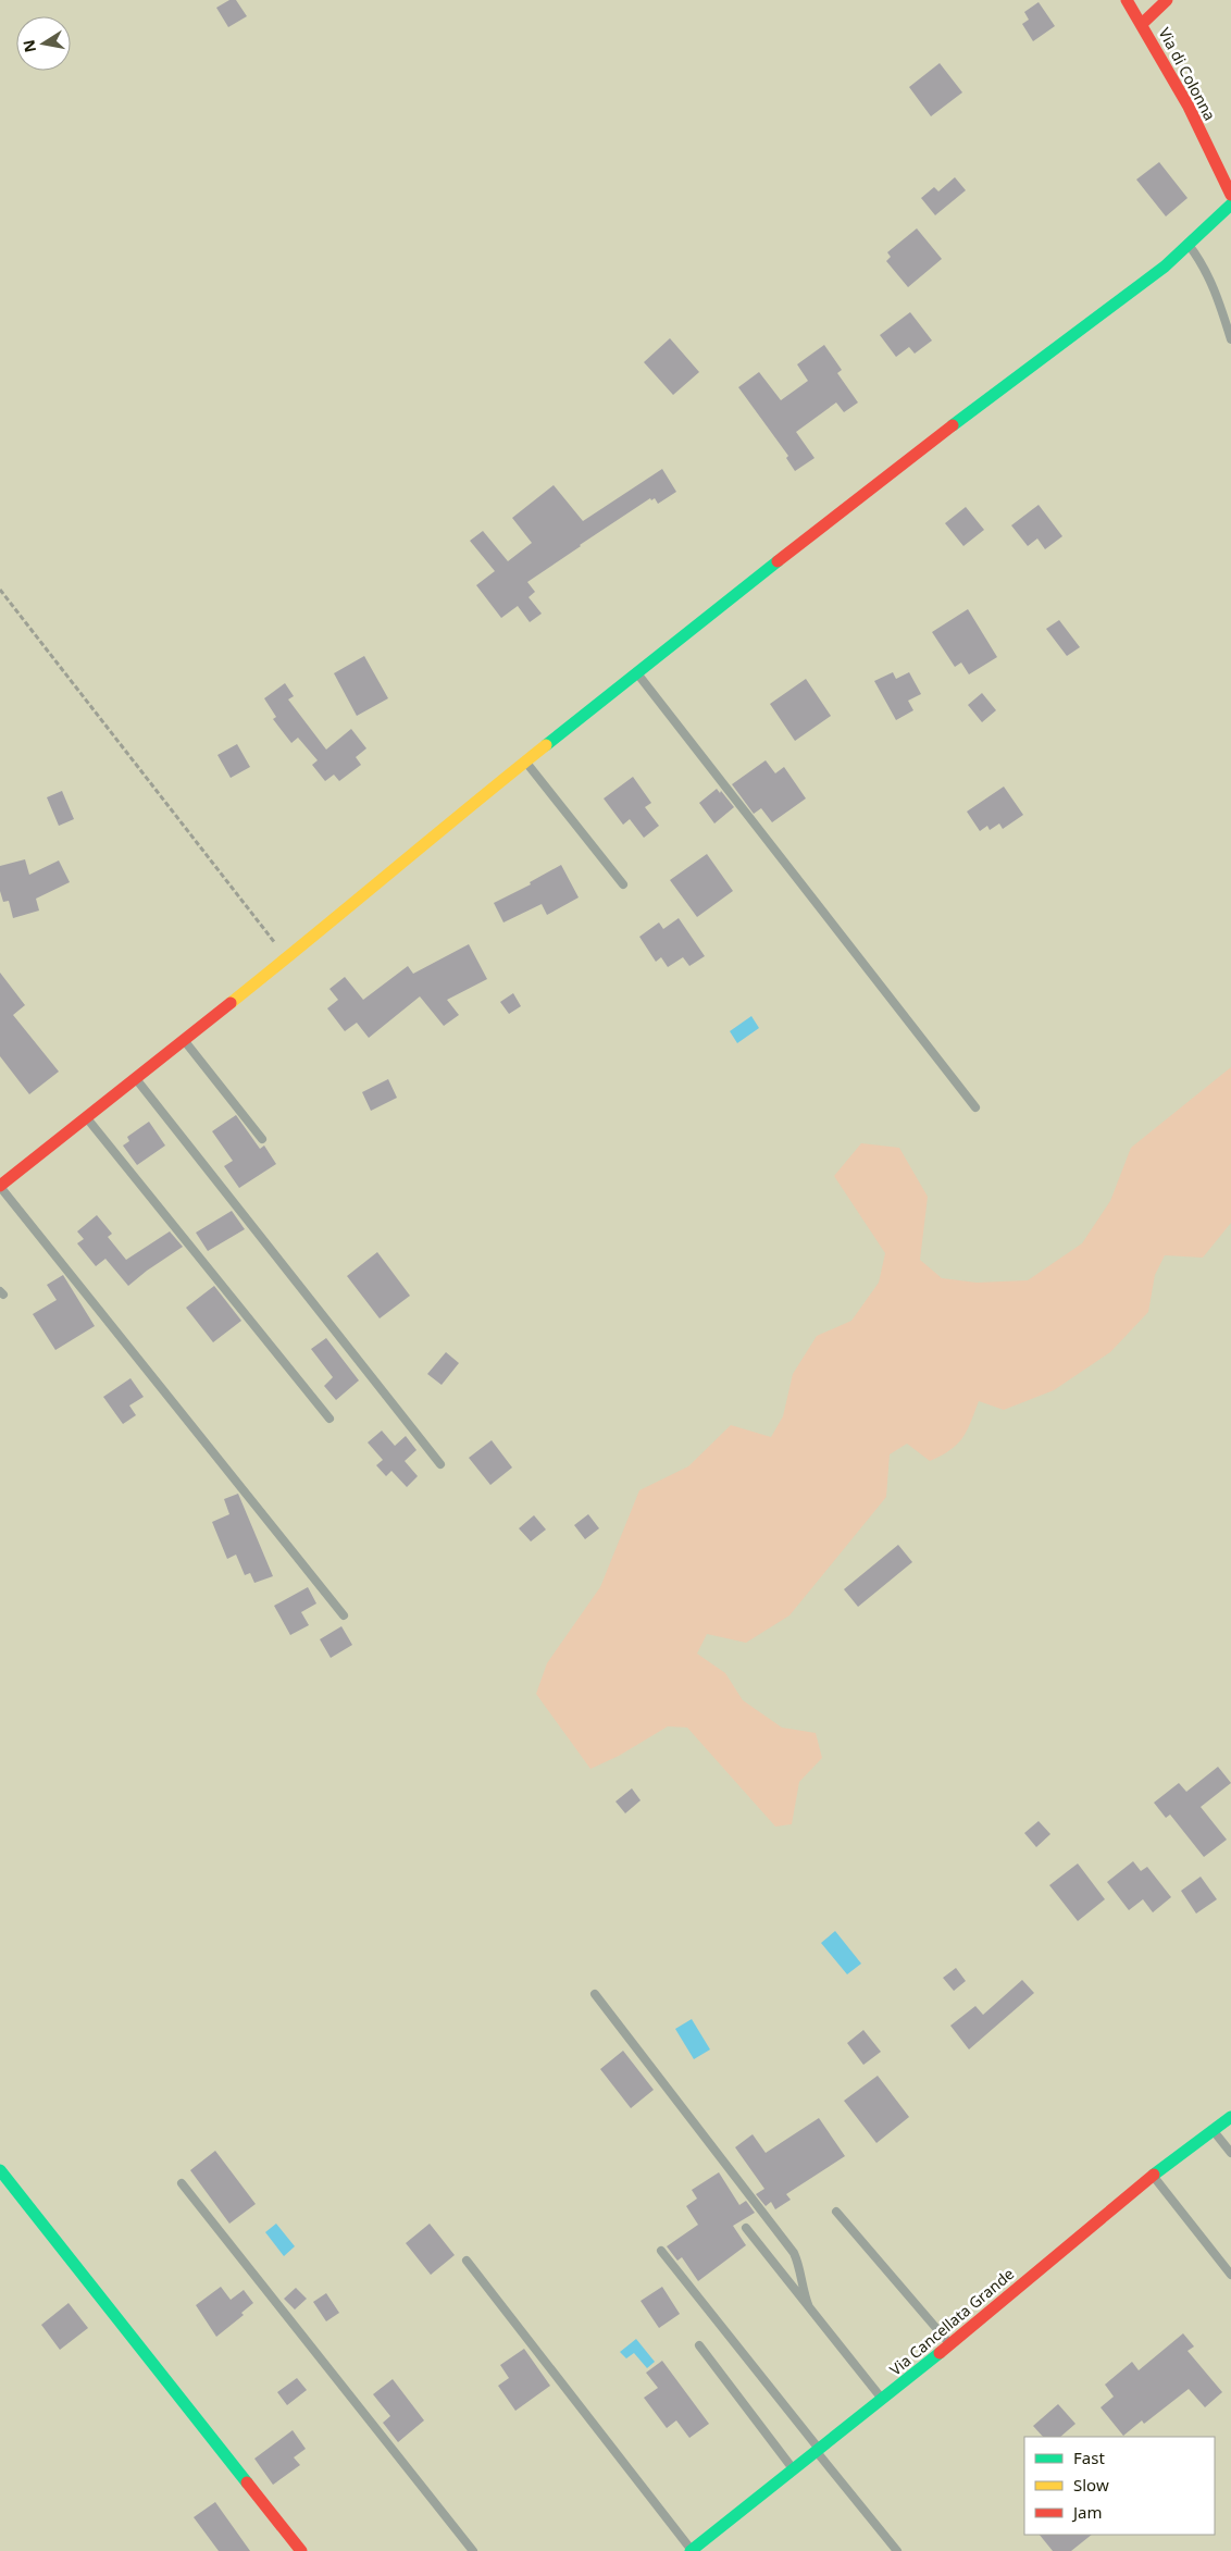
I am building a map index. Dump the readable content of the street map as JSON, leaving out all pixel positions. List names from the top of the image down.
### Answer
{
  "streets": {
    "street": ["Via di Colonna", "Via Cancellata Grande"]
  },
  "legend": ["Fast", "Slow", "Jam"],
  "north": "left"
}
